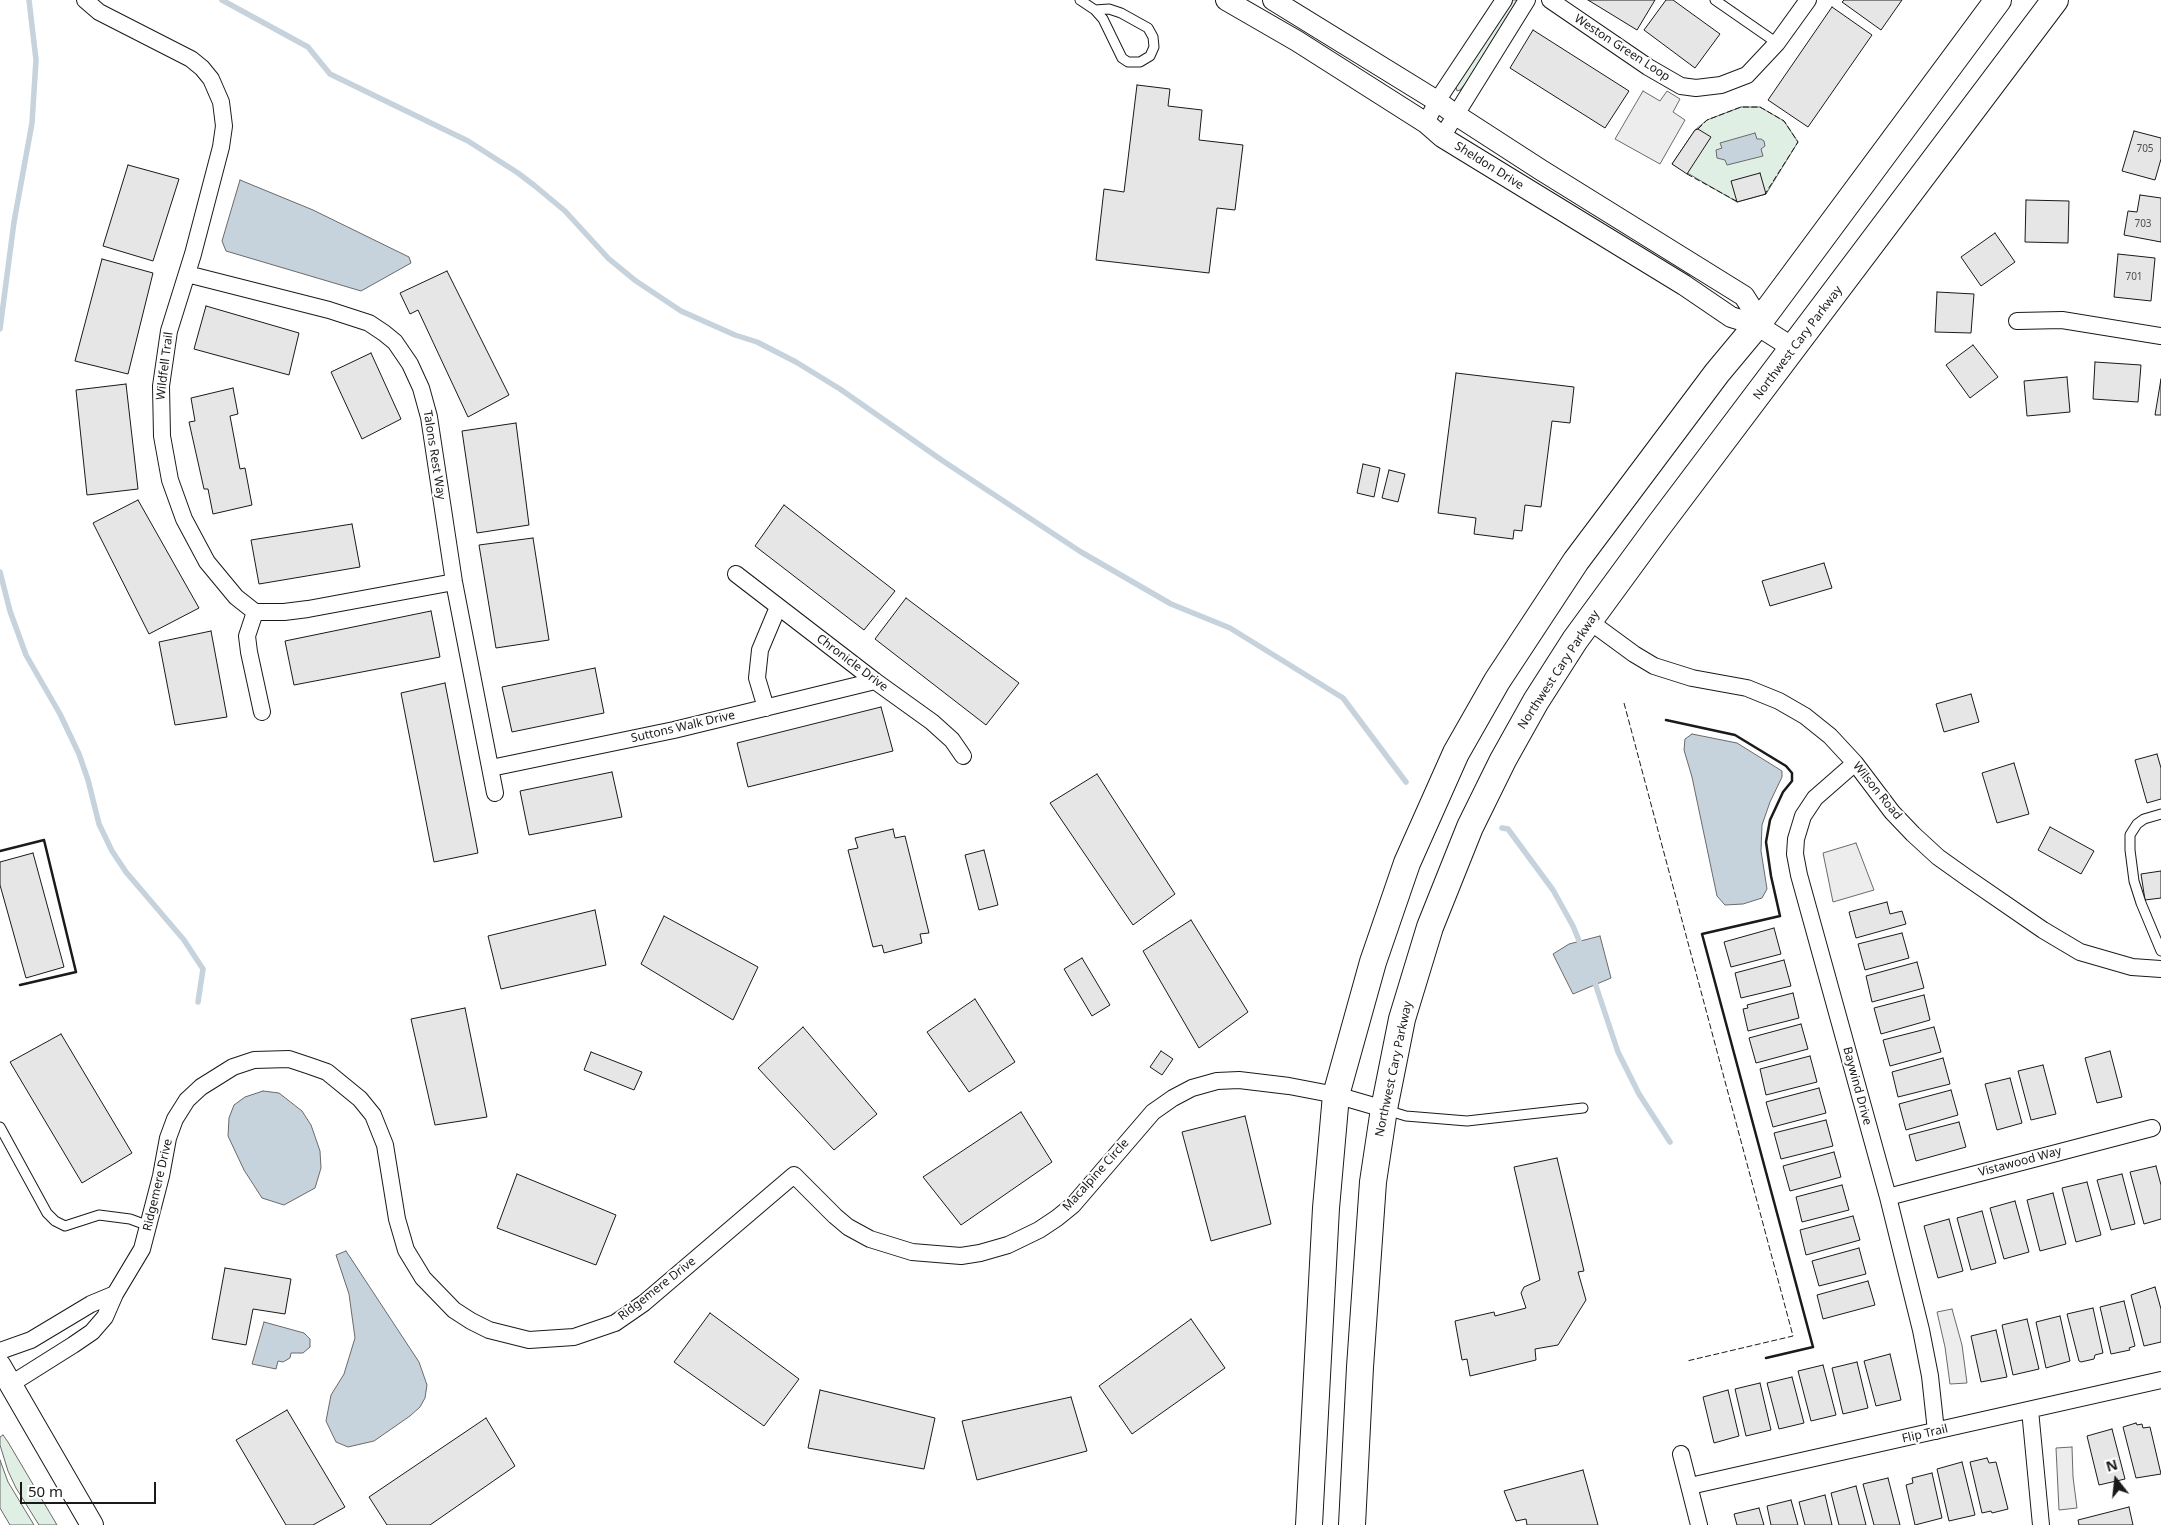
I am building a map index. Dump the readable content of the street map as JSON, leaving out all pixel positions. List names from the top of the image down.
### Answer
{
  "streets": {
    "main road": ["Northwest Cary Parkway"],
    "street": [
      "Weston Green Loop",
      "Sheldon Drive",
      "Wildfell Trail",
      "Talons Rest Way",
      "Chronicle Drive",
      "Suttons Walk Drive",
      "Wilson Road",
      "Baywind Drive",
      "Vistawood Way",
      "Macalpine Circle",
      "Ridgemere Drive",
      "Flip Trail"
    ]
  },
  "crossings": [
    ["Sheldon Drive", "Northwest Cary Parkway"],
    ["Northwest Cary Parkway", "Wilson Road"],
    ["Northwest Cary Parkway", "Macalpine Circle"],
    ["Wildfell Trail", "Talons Rest Way"],
    ["Talons Rest Way", "Suttons Walk Drive"],
    ["Chronicle Drive", "Suttons Walk Drive"],
    ["Wilson Road", "Baywind Drive"],
    ["Baywind Drive", "Vistawood Way"],
    ["Baywind Drive", "Flip Trail"],
    ["Macalpine Circle", "Ridgemere Drive"]
  ],
  "house_numbers": ["705", "703", "701"],
  "scale_bar": "50 m",
  "north": "top"
}
